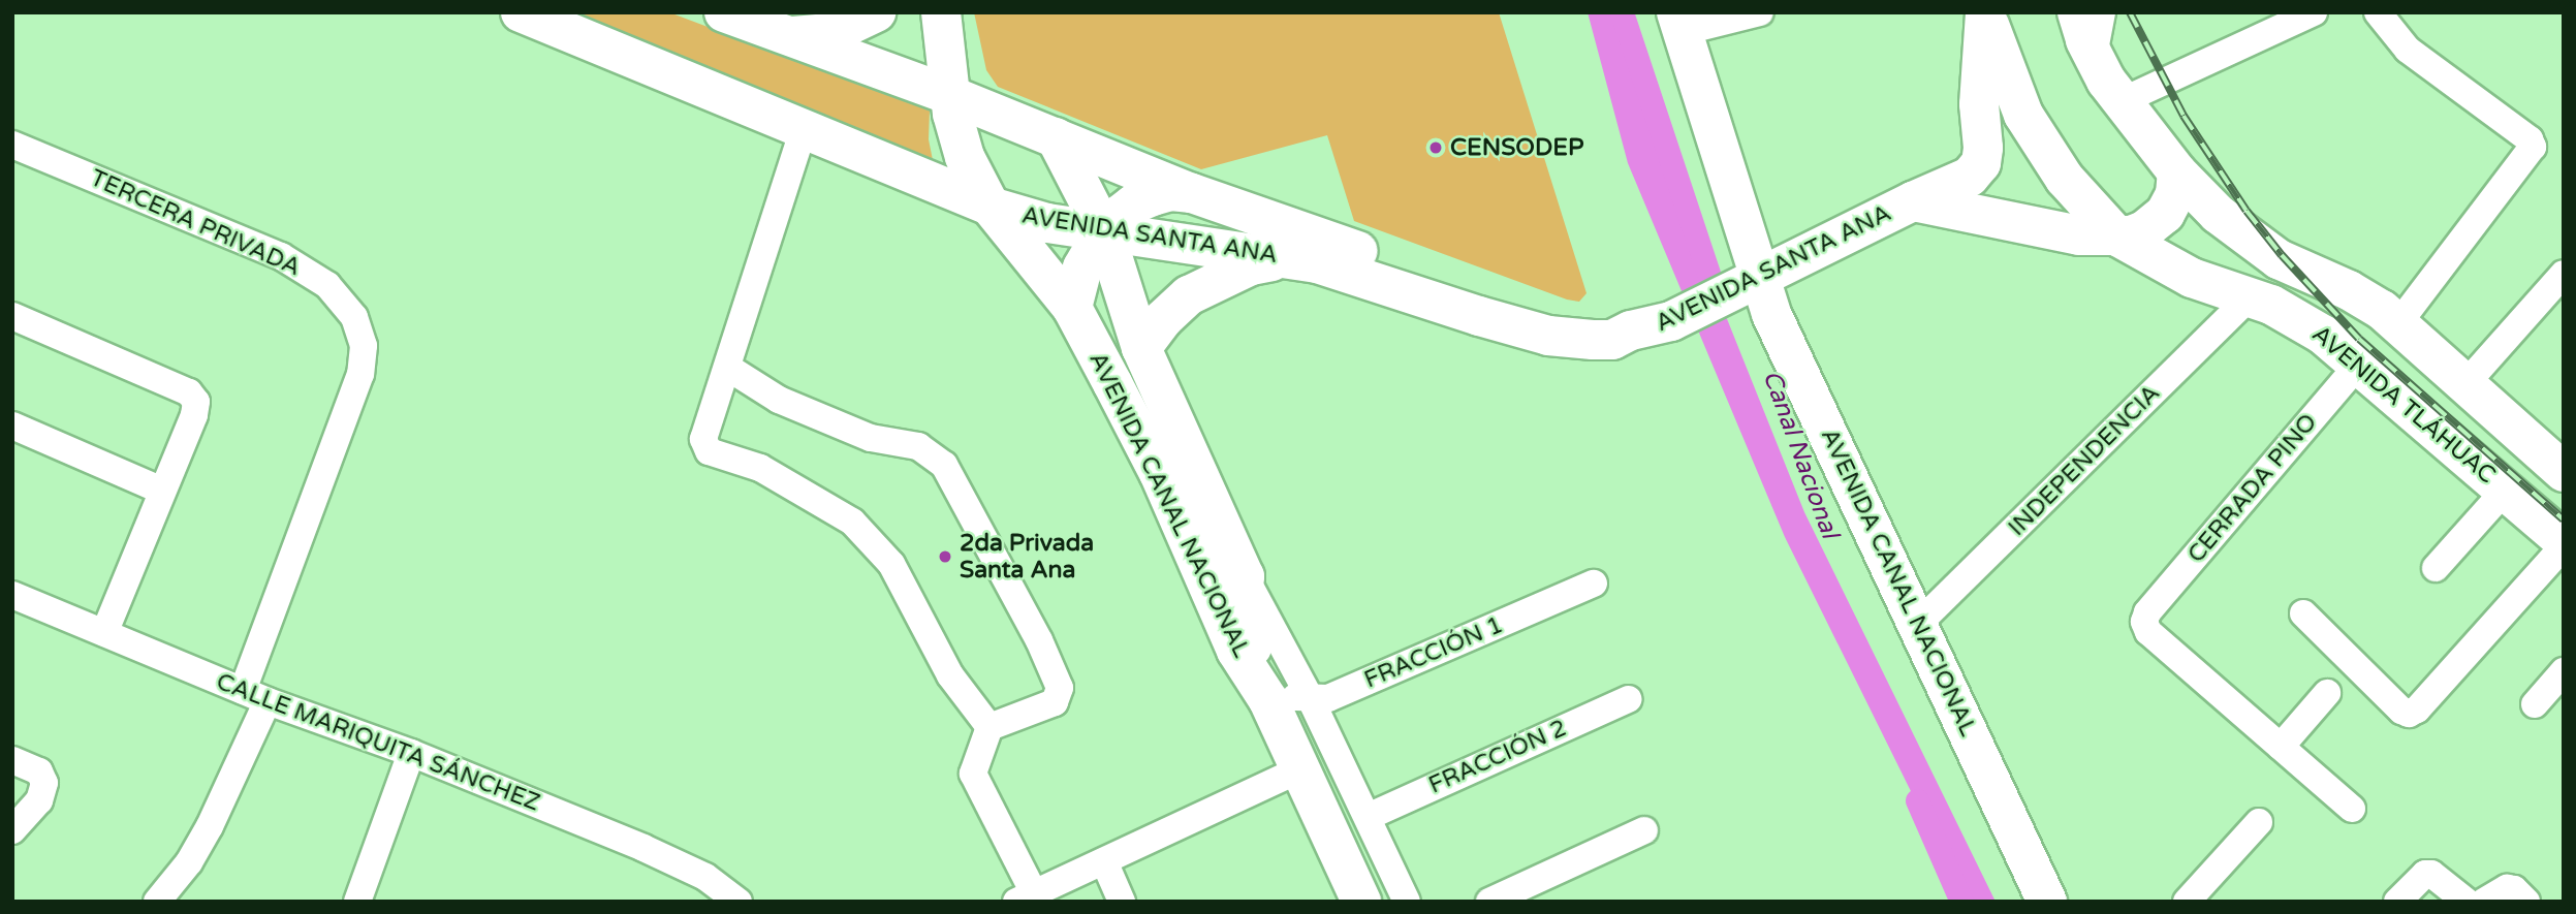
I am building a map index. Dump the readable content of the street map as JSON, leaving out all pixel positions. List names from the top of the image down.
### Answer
{
  "streets": {
    "main road": ["AVENIDA SANTA ANA", "AVENIDA TLÁHUAC", "AVENIDA CANAL NACIONAL"],
    "street": [
      "TERCERA PRIVADA",
      "INDEPENDENCIA",
      "CERRADA PINO",
      "FRACCIÓN 1",
      "CALLE MARIQUITA SÁNCHEZ",
      "FRACCIÓN 2"
    ]
  },
  "crossings": [
    ["TERCERA PRIVADA", "CALLE MARIQUITA SÁNCHEZ"],
    ["AVENIDA SANTA ANA", "AVENIDA TLÁHUAC"],
    ["AVENIDA SANTA ANA", "AVENIDA CANAL NACIONAL"],
    ["AVENIDA TLÁHUAC", "INDEPENDENCIA"],
    ["AVENIDA TLÁHUAC", "CERRADA PINO"],
    ["INDEPENDENCIA", "AVENIDA CANAL NACIONAL"],
    ["AVENIDA CANAL NACIONAL", "FRACCIÓN 1"],
    ["AVENIDA CANAL NACIONAL", "FRACCIÓN 2"]
  ],
  "water": ["Canal Nacional"],
  "places": ["CENSODEP", "2da Privada Santa Ana"]
}
